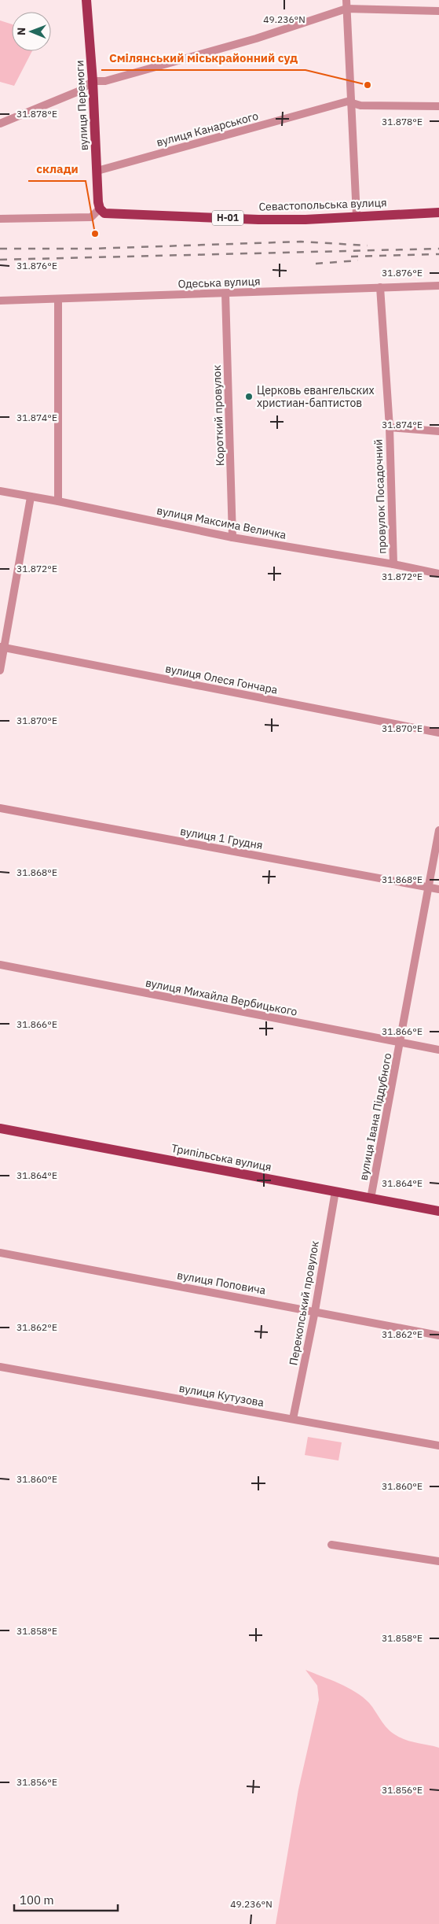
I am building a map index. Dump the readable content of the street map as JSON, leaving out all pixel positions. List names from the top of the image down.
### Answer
{
  "streets": {
    "main road": [
      "вулиця Перемоги",
      "Севастопольська вулиця",
      "Н-01",
      "Трипільська вулиця"
    ],
    "street": [
      "вулиця Канарського",
      "Одеська вулиця",
      "Короткий провулок",
      "провулок Посадочний",
      "вулиця Максима Величка",
      "вулиця Олеся Гончара",
      "вулиця 1 Грудня",
      "вулиця Михайла Вербицького",
      "вулиця Івана Піддубного",
      "вулиця Поповича",
      "Перекопський провулок",
      "вулиця Кутузова"
    ]
  },
  "crossings": [
    ["вулиця Перемоги", "вулиця Канарського"],
    ["вулиця Перемоги", "Севастопольська вулиця"],
    ["Одеська вулиця", "Короткий провулок"],
    ["Одеська вулиця", "провулок Посадочний"],
    ["Короткий провулок", "вулиця Максима Величка"],
    ["провулок Посадочний", "вулиця Максима Величка"],
    ["вулиця 1 Грудня", "вулиця Івана Піддубного"],
    ["вулиця Михайла Вербицького", "вулиця Івана Піддубного"],
    ["вулиця Івана Піддубного", "Трипільська вулиця"],
    ["Трипільська вулиця", "Перекопський провулок"],
    ["вулиця Поповича", "Перекопський провулок"],
    ["Перекопський провулок", "вулиця Кутузова"]
  ],
  "places": ["Смілянський міськрайонний суд", "склади", "Церковь евангельских христиан-баптистов"],
  "scale_bar": "100 m",
  "north": "left",
  "coordinates": [
    "49.236°N",
    "31.878°E",
    "31.876°E",
    "31.874°E",
    "31.872°E",
    "31.870°E",
    "31.868°E",
    "31.866°E",
    "31.864°E",
    "31.862°E",
    "31.860°E",
    "31.858°E",
    "31.856°E"
  ]
}
